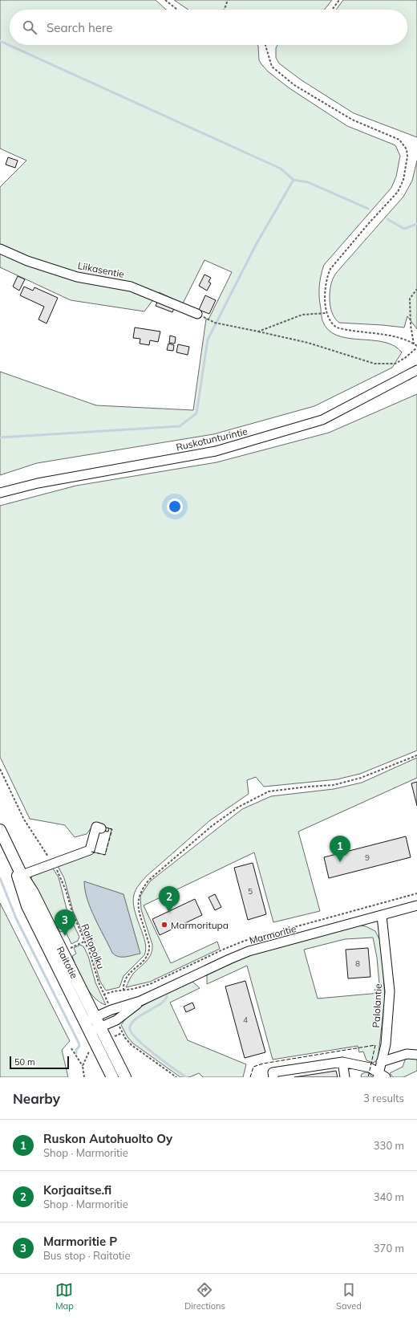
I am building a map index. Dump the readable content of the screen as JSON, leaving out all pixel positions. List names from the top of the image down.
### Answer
{
  "streets": {
    "main road": ["Raitotie"],
    "street": [
      "Liikasentie",
      "Ruskotunturintie",
      "Marmoritie",
      "Palolantie"
    ],
    "path": ["Raitopolku"]
  },
  "crossings": [
    ["Marmoritie", "Raitopolku"],
    ["Marmoritie", "Raitotie"],
    ["Marmoritie", "Palolantie"]
  ],
  "places": ["Marmoritupa"],
  "house_numbers": [
    "9",
    "5",
    "8",
    "4"
  ],
  "scale_bar": "50 m",
  "page": {
    "search": "Search here",
    "pins": ["1", "2", "3"],
    "scale": "50 m",
    "heading": ["Nearby", "3 results"],
    "list": [
      {
        "mark": "1",
        "name": "Ruskon Autohuolto Oy",
        "note": "Shop · Marmoritie",
        "value": "330 m"
      },
      {
        "mark": "2",
        "name": "Korjaaitse.fi",
        "note": "Shop · Marmoritie",
        "value": "340 m"
      },
      {
        "mark": "3",
        "name": "Marmoritie P",
        "note": "Bus stop · Raitotie",
        "value": "370 m"
      }
    ],
    "nav": ["Map", "Directions", "Saved"]
  }
}
